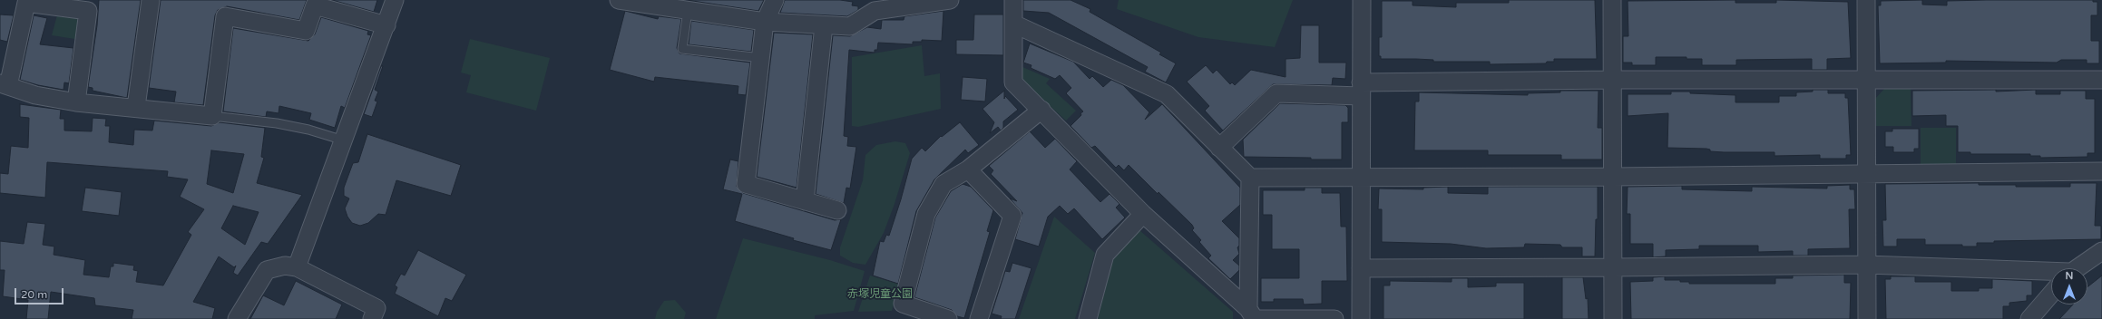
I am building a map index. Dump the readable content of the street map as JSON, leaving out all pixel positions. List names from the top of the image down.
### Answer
{
  "parks": ["赤塚児童公園"],
  "scale_bar": "20 m",
  "north": "top"
}
